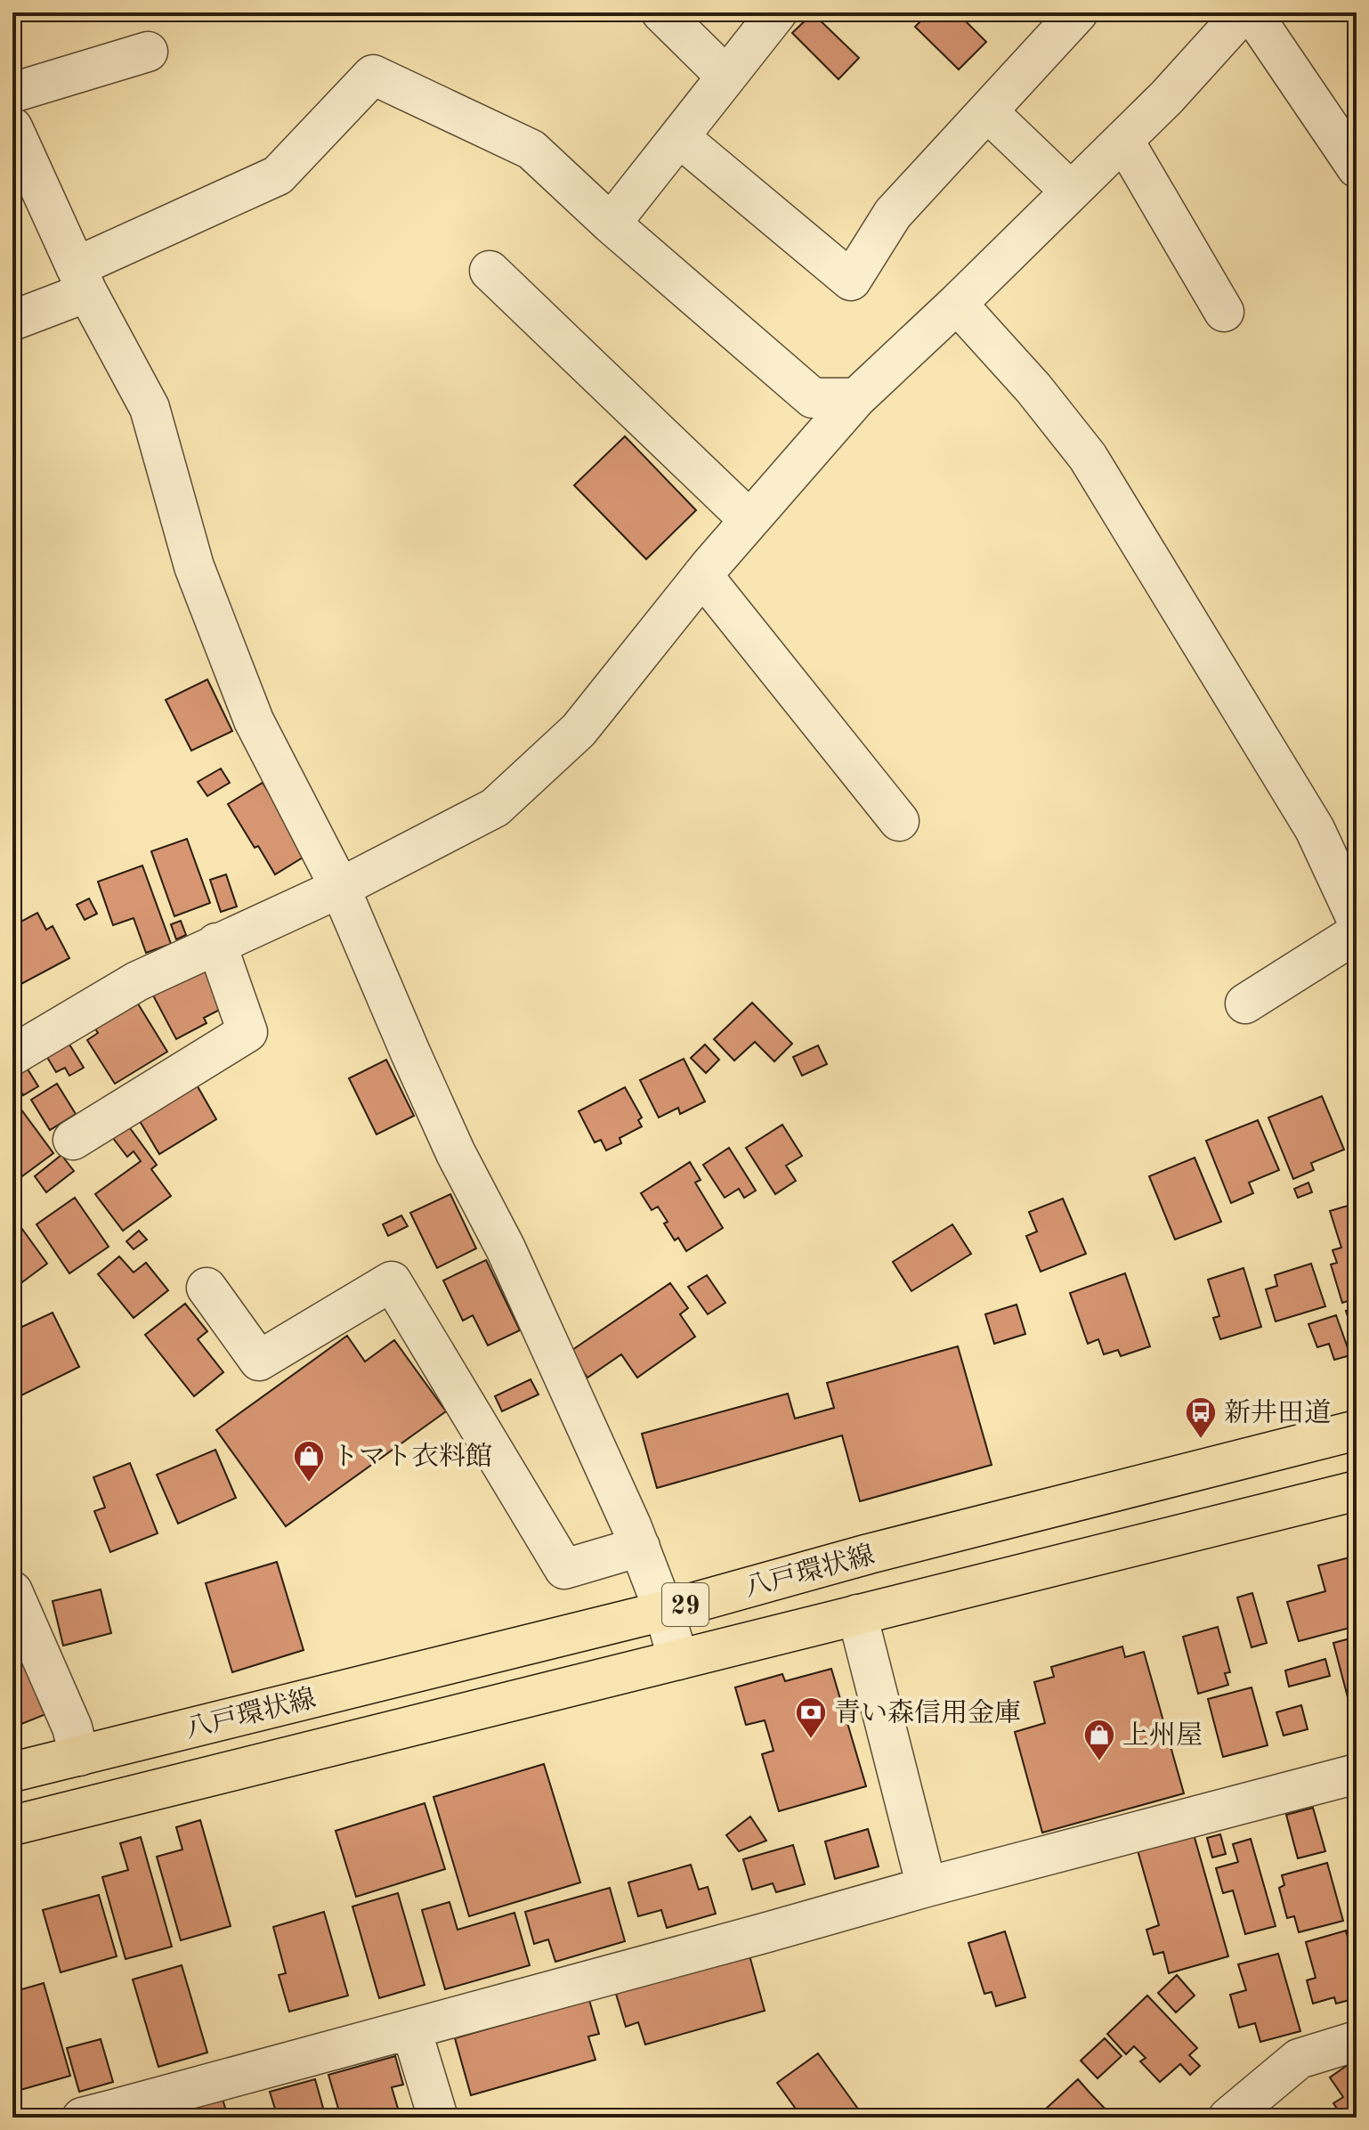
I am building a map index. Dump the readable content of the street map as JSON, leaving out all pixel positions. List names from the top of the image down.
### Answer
{
  "streets": {
    "main road": ["八戸環状線", "29"]
  },
  "places": {
    "bus stop": ["新井田道"],
    "shop": ["トマト衣料館", "上州屋"],
    "bank": ["青い森信用金庫"]
  }
}
